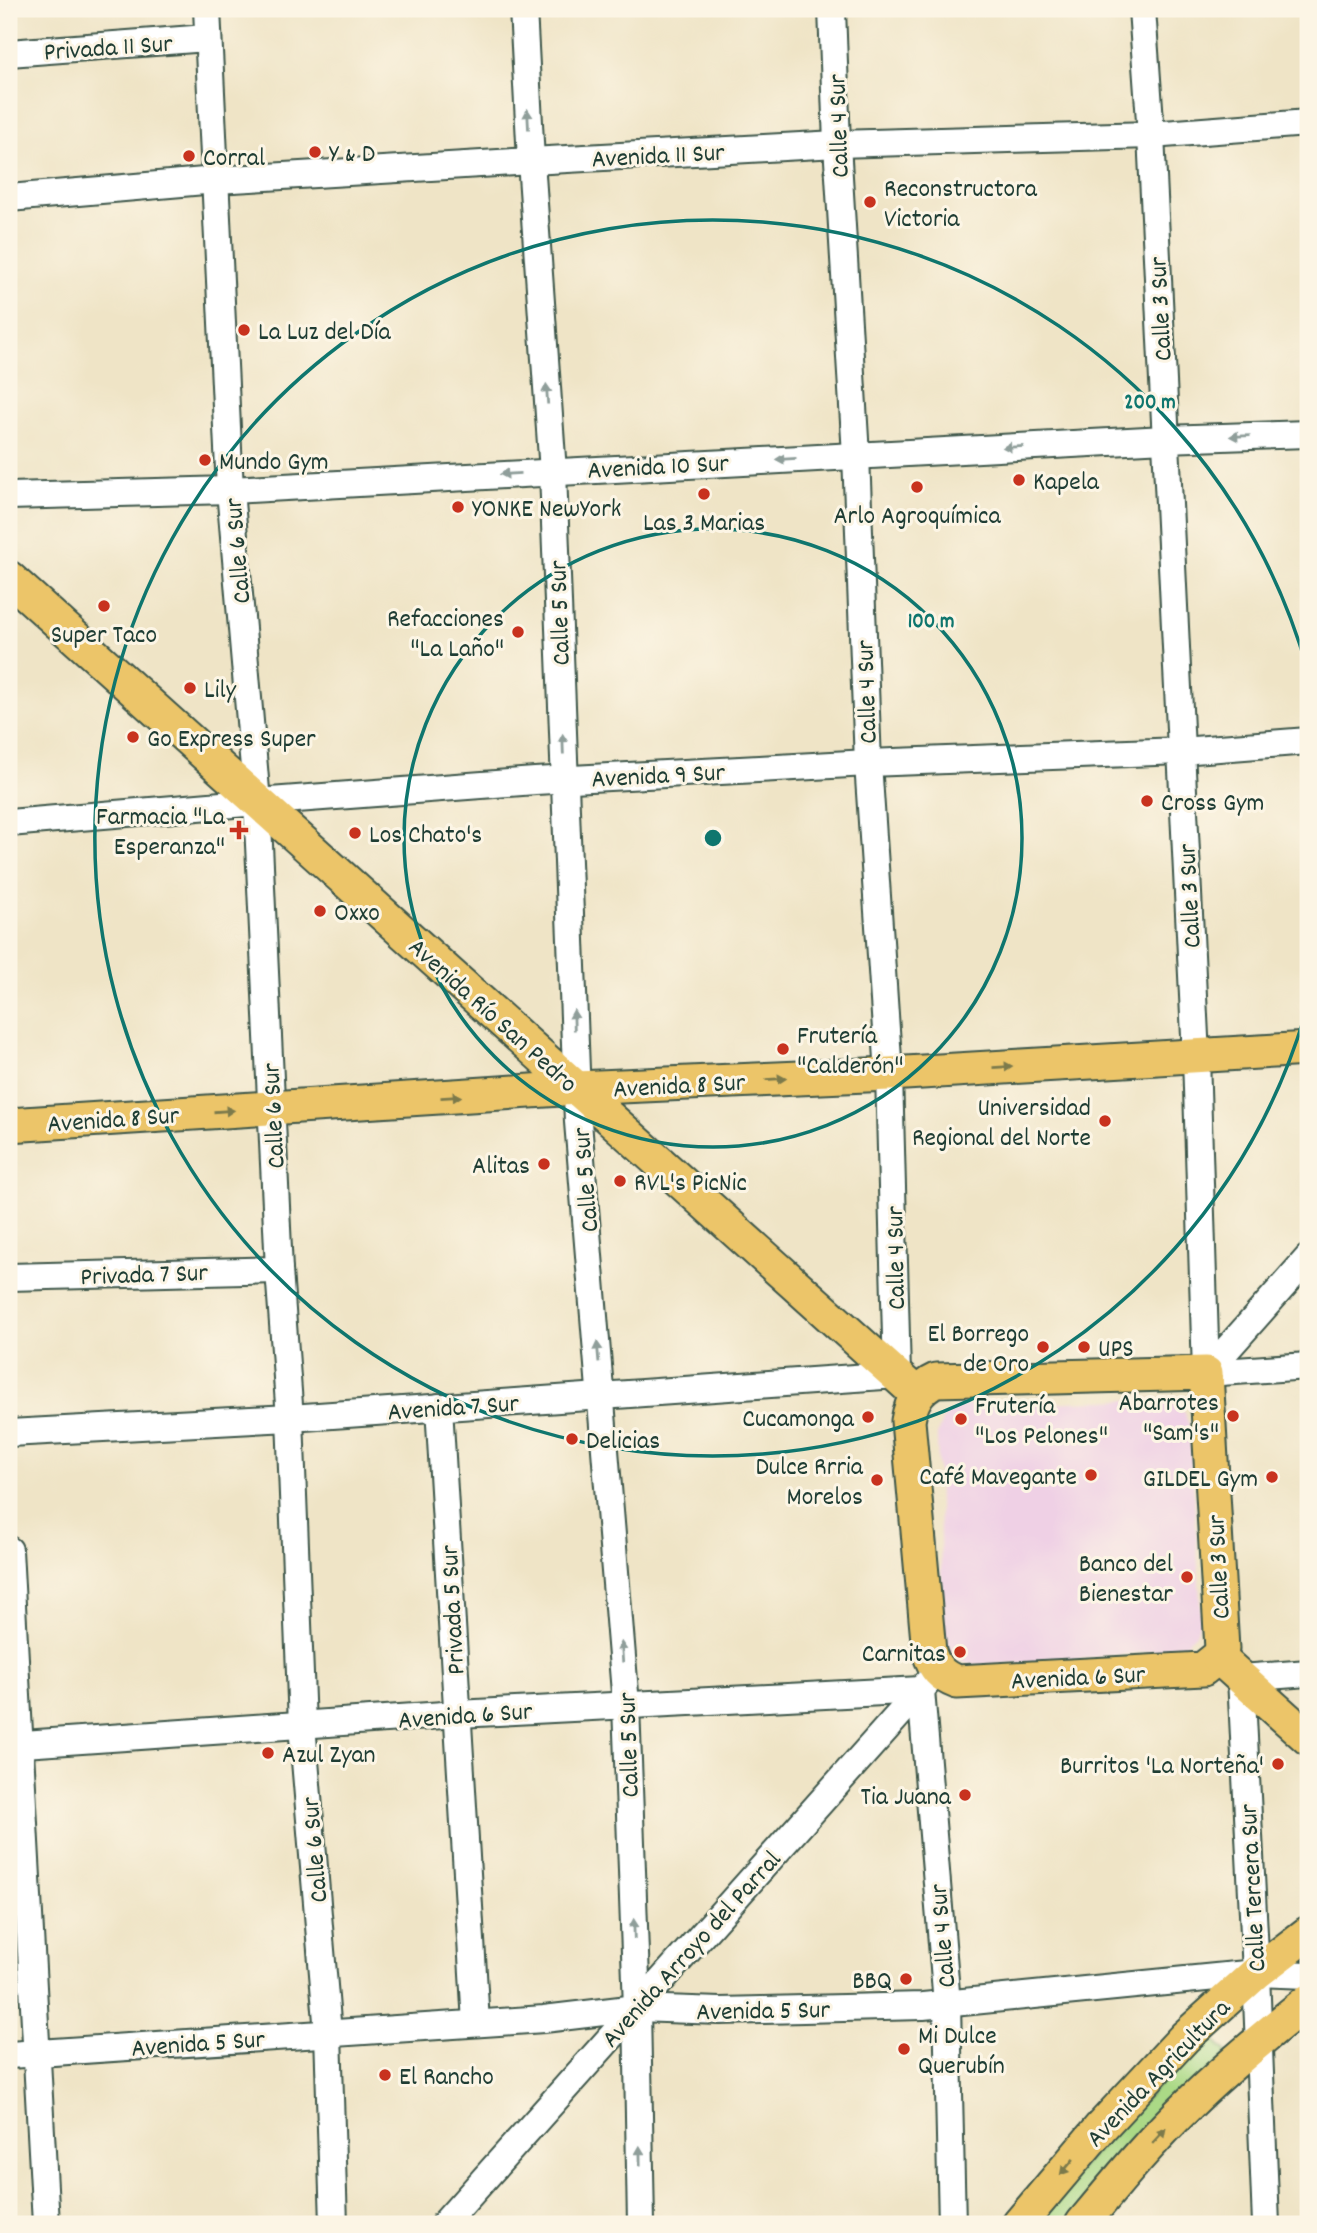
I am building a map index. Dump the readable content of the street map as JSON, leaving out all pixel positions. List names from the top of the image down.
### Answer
{
  "streets": {
    "main road": [
      "Calle 4 Sur",
      "Calle 3 Sur",
      "Avenida Río San Pedro",
      "Avenida 8 Sur",
      "Avenida 7 Sur",
      "Avenida 6 Sur",
      "Avenida Agricultura"
    ],
    "street": [
      "Privada 11 Sur",
      "Avenida 11 Sur",
      "Avenida 10 Sur",
      "Calle 6 Sur",
      "Calle 5 Sur",
      "Avenida 9 Sur",
      "Privada 7 Sur",
      "Privada 5 Sur",
      "Calle Tercera Sur",
      "Avenida Arroyo del Parral",
      "Avenida 5 Sur"
    ]
  },
  "crossings": [
    ["Privada 11 Sur", "Calle 6 Sur"],
    ["Calle 4 Sur", "Avenida 11 Sur"],
    ["Calle 4 Sur", "Avenida 10 Sur"],
    ["Calle 4 Sur", "Avenida 9 Sur"],
    ["Calle 4 Sur", "Avenida Río San Pedro"],
    ["Calle 4 Sur", "Avenida 8 Sur"],
    ["Calle 4 Sur", "Avenida 7 Sur"],
    ["Calle 4 Sur", "Avenida 6 Sur"],
    ["Calle 4 Sur", "Avenida Arroyo del Parral"],
    ["Calle 4 Sur", "Avenida 5 Sur"],
    ["Avenida 11 Sur", "Calle 3 Sur"],
    ["Avenida 11 Sur", "Calle 6 Sur"],
    ["Avenida 11 Sur", "Calle 5 Sur"],
    ["Calle 3 Sur", "Avenida 10 Sur"],
    ["Calle 3 Sur", "Avenida 9 Sur"],
    ["Calle 3 Sur", "Avenida 8 Sur"],
    ["Calle 3 Sur", "Avenida 7 Sur"],
    ["Calle 3 Sur", "Avenida 6 Sur"],
    ["Calle 3 Sur", "Calle Tercera Sur"],
    ["Avenida 10 Sur", "Calle 6 Sur"],
    ["Avenida 10 Sur", "Calle 5 Sur"],
    ["Calle 6 Sur", "Avenida 9 Sur"],
    ["Calle 6 Sur", "Avenida Río San Pedro"],
    ["Calle 6 Sur", "Avenida 8 Sur"],
    ["Calle 6 Sur", "Privada 7 Sur"],
    ["Calle 6 Sur", "Avenida 7 Sur"],
    ["Calle 6 Sur", "Avenida 6 Sur"],
    ["Calle 6 Sur", "Avenida 5 Sur"],
    ["Calle 5 Sur", "Avenida 9 Sur"],
    ["Calle 5 Sur", "Avenida Río San Pedro"],
    ["Calle 5 Sur", "Avenida 8 Sur"],
    ["Calle 5 Sur", "Avenida 7 Sur"],
    ["Calle 5 Sur", "Avenida 6 Sur"],
    ["Calle 5 Sur", "Avenida Arroyo del Parral"],
    ["Calle 5 Sur", "Avenida 5 Sur"],
    ["Avenida 9 Sur", "Avenida Río San Pedro"],
    ["Avenida Río San Pedro", "Avenida 8 Sur"],
    ["Avenida Río San Pedro", "Avenida 7 Sur"],
    ["Avenida 7 Sur", "Privada 5 Sur"],
    ["Privada 5 Sur", "Avenida 6 Sur"],
    ["Privada 5 Sur", "Avenida 5 Sur"],
    ["Avenida 6 Sur", "Calle Tercera Sur"],
    ["Avenida 6 Sur", "Avenida Arroyo del Parral"],
    ["Calle Tercera Sur", "Avenida 5 Sur"],
    ["Calle Tercera Sur", "Avenida Agricultura"],
    ["Avenida Arroyo del Parral", "Avenida 5 Sur"],
    ["Avenida 5 Sur", "Avenida Agricultura"]
  ],
  "one_way": ["Avenida 10 Sur", "Calle 5 Sur", "Avenida 8 Sur"],
  "places": {
    "other": [
      "Y & D",
      "Corral",
      "Reconstructora Victoria",
      "La Luz del Día",
      "Mundo Gym",
      "Kapela",
      "Arlo Agroquímica",
      "Las 3 Marias",
      "YONKE NewYork",
      "Super Taco",
      "Refacciones \"La Laño\"",
      "Lily",
      "Go Express Super",
      "Cross Gym",
      "Los Chato's",
      "Oxxo",
      "Frutería \"Calderón\"",
      "Universidad Regional del Norte",
      "Alitas",
      "RVL's PicNic",
      "El Borrego de Oro",
      "UPS",
      "Abarrotes \"Sam's\"",
      "Cucamonga",
      "Frutería \"Los Pelones\"",
      "Delicias",
      "Café Mavegante",
      "GILDEL Gym",
      "Dulce Rrria Morelos",
      "Banco del Bienestar",
      "Carnitas",
      "Azul Zyan",
      "Burritos 'La Norteña'",
      "Tia Juana",
      "BBQ",
      "Mi Dulce Querubín",
      "El Rancho"
    ],
    "health": ["Farmacia \"La Esperanza\""]
  },
  "rings": ["200 m", "100 m"]
}
